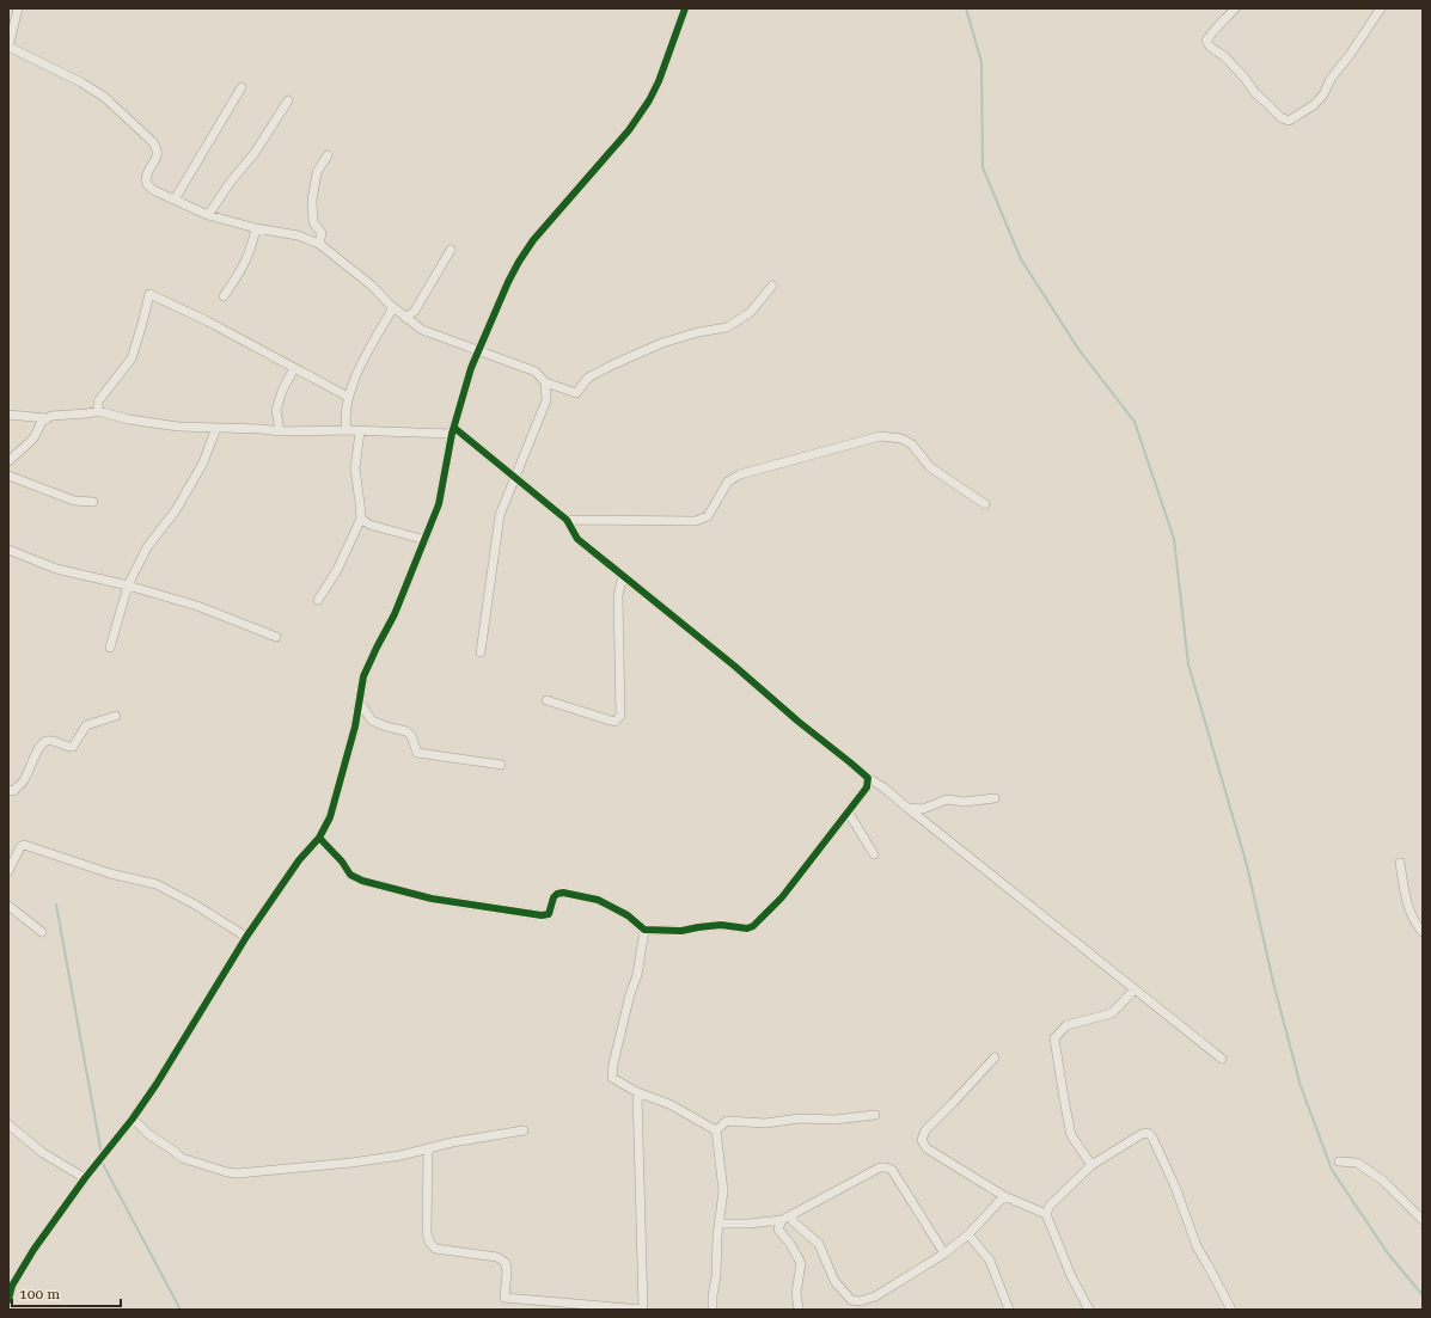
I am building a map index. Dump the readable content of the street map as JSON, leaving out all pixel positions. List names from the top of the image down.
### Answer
{
  "scale_bar": "100 m"
}
